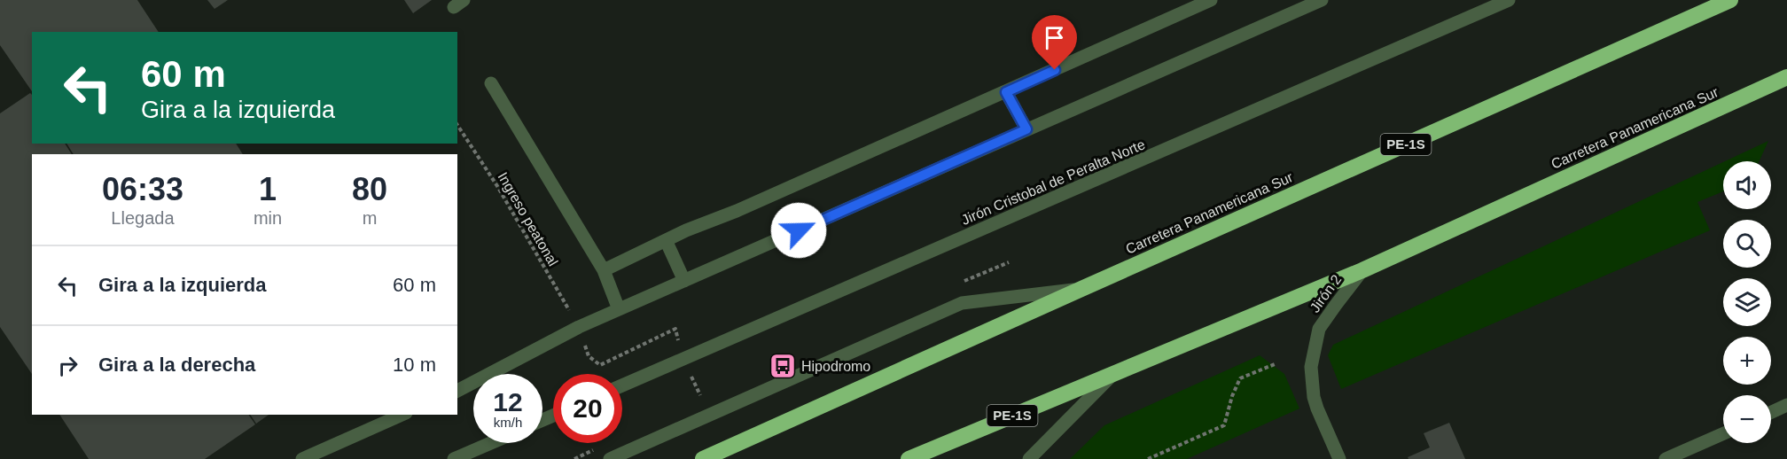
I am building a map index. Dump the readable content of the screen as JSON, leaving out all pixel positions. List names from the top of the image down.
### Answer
{
  "streets": {
    "highway": ["Carretera Panamericana Sur", "PE-1S"],
    "street": ["Jirón Cristobal de Peralta Norte", "Jirón 2"],
    "path": ["Ingreso peatonal"]
  },
  "crossings": [
    ["Carretera Panamericana Sur", "Jirón 2"]
  ],
  "places": {
    "bus stop": ["Hipodromo"]
  },
  "page": {
    "turn": ["60 m", "Gira a la izquierda"],
    "eta": [
      "06:33",
      "Llegada",
      "1",
      "min",
      "80",
      "m"
    ],
    "map_buttons": ["+", "−"],
    "list": [
      {
        "name": "Gira a la izquierda",
        "value": "60 m"
      },
      {
        "name": "Gira a la derecha",
        "value": "10 m"
      }
    ],
    "speed": "12 km/h",
    "limit": "20"
  }
}
